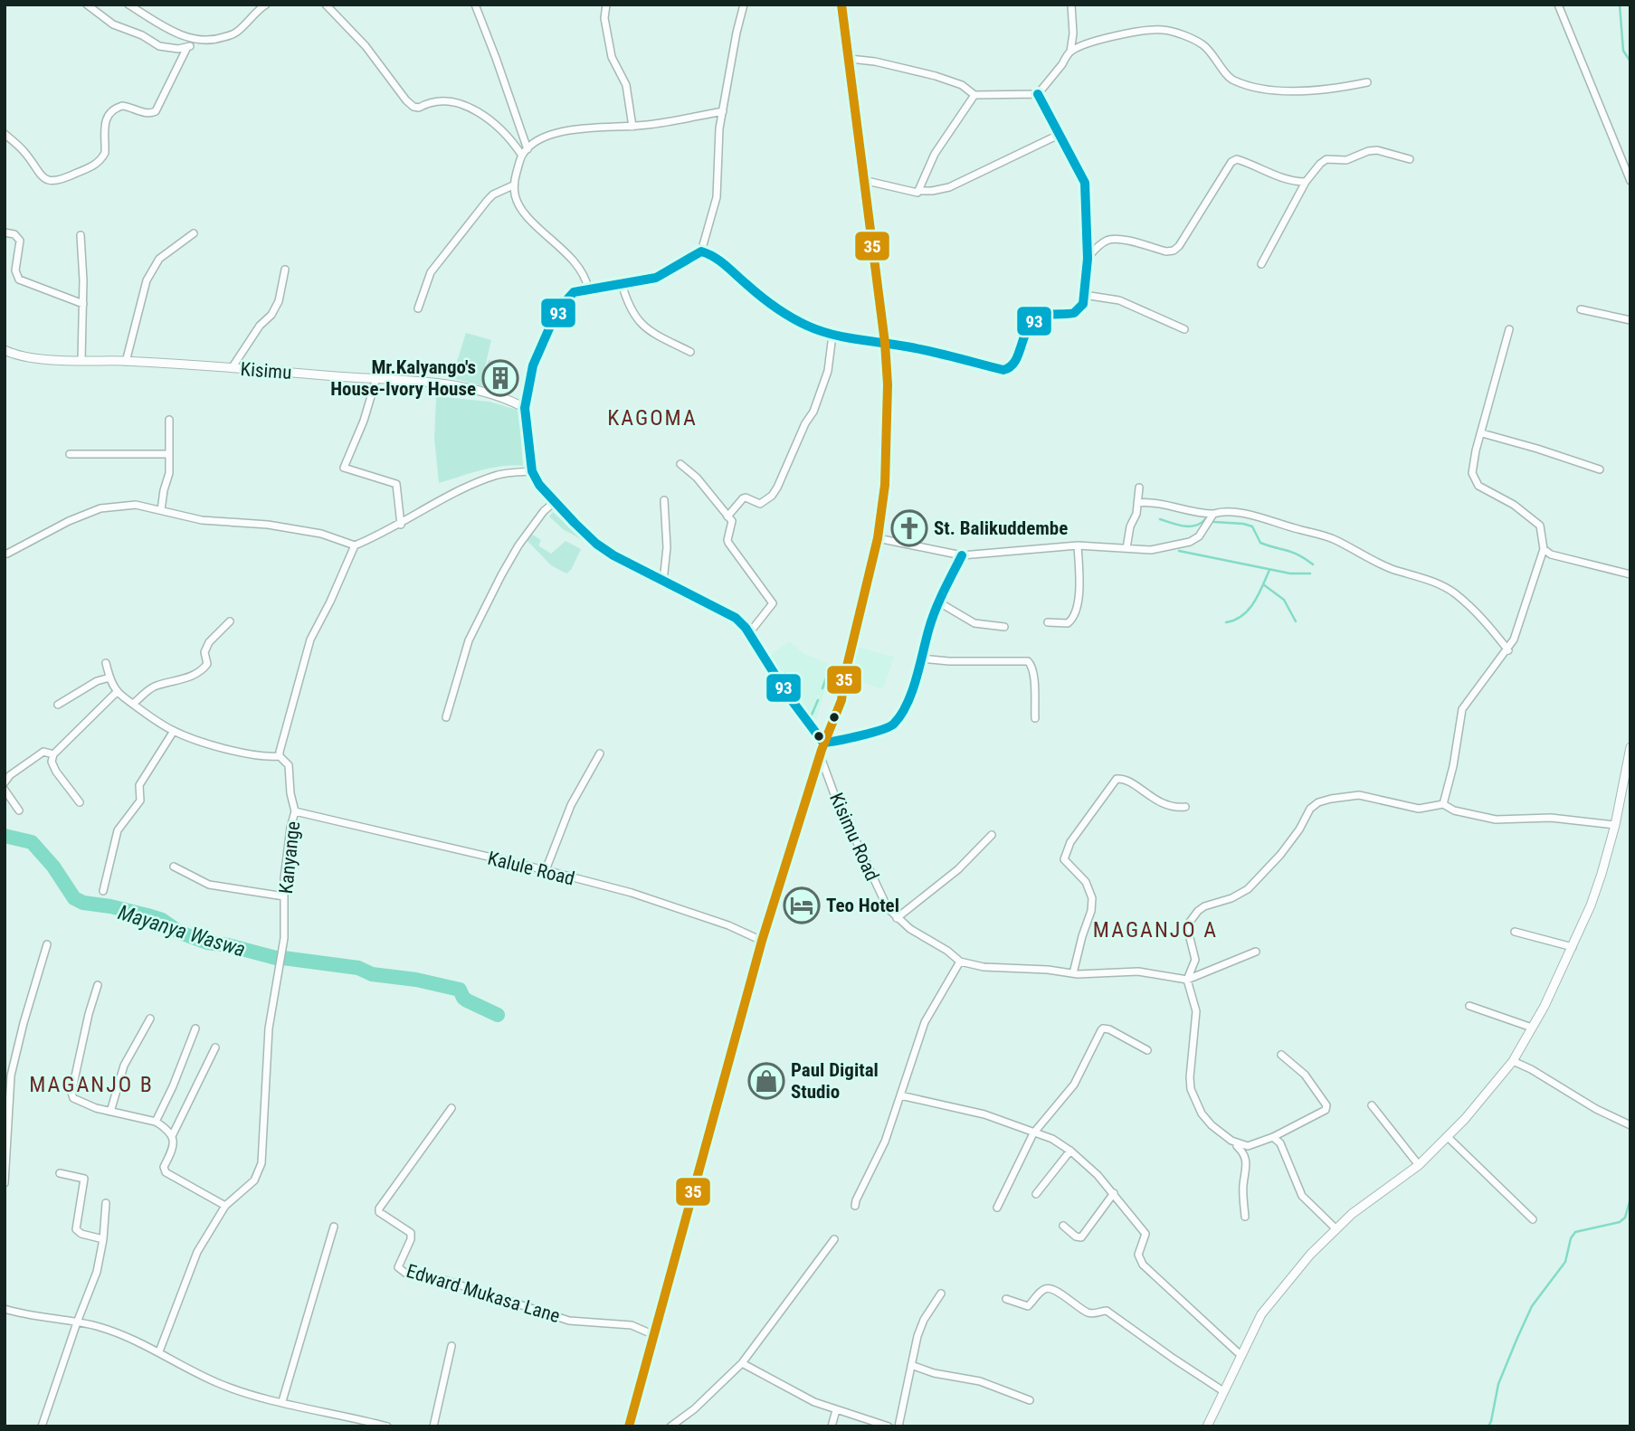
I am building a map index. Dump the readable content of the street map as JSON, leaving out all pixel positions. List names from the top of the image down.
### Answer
{
  "streets": {
    "street": [
      "Kisimu",
      "Kisimu Road",
      "Kanyange",
      "Kalule Road",
      "Edward Mukasa Lane"
    ]
  },
  "crossings": [
    ["Kanyange", "Kalule Road"]
  ],
  "districts": ["KAGOMA", "MAGANJO A", "MAGANJO B"],
  "water": ["Mayanya Waswa"],
  "places": {
    "building": ["Mr.Kalyango's House-Ivory House"],
    "church": ["St. Balikuddembe"],
    "hotel": ["Teo Hotel"],
    "shop": ["Paul Digital Studio"]
  },
  "lines": ["transit line 35", "transit line 93"]
}
